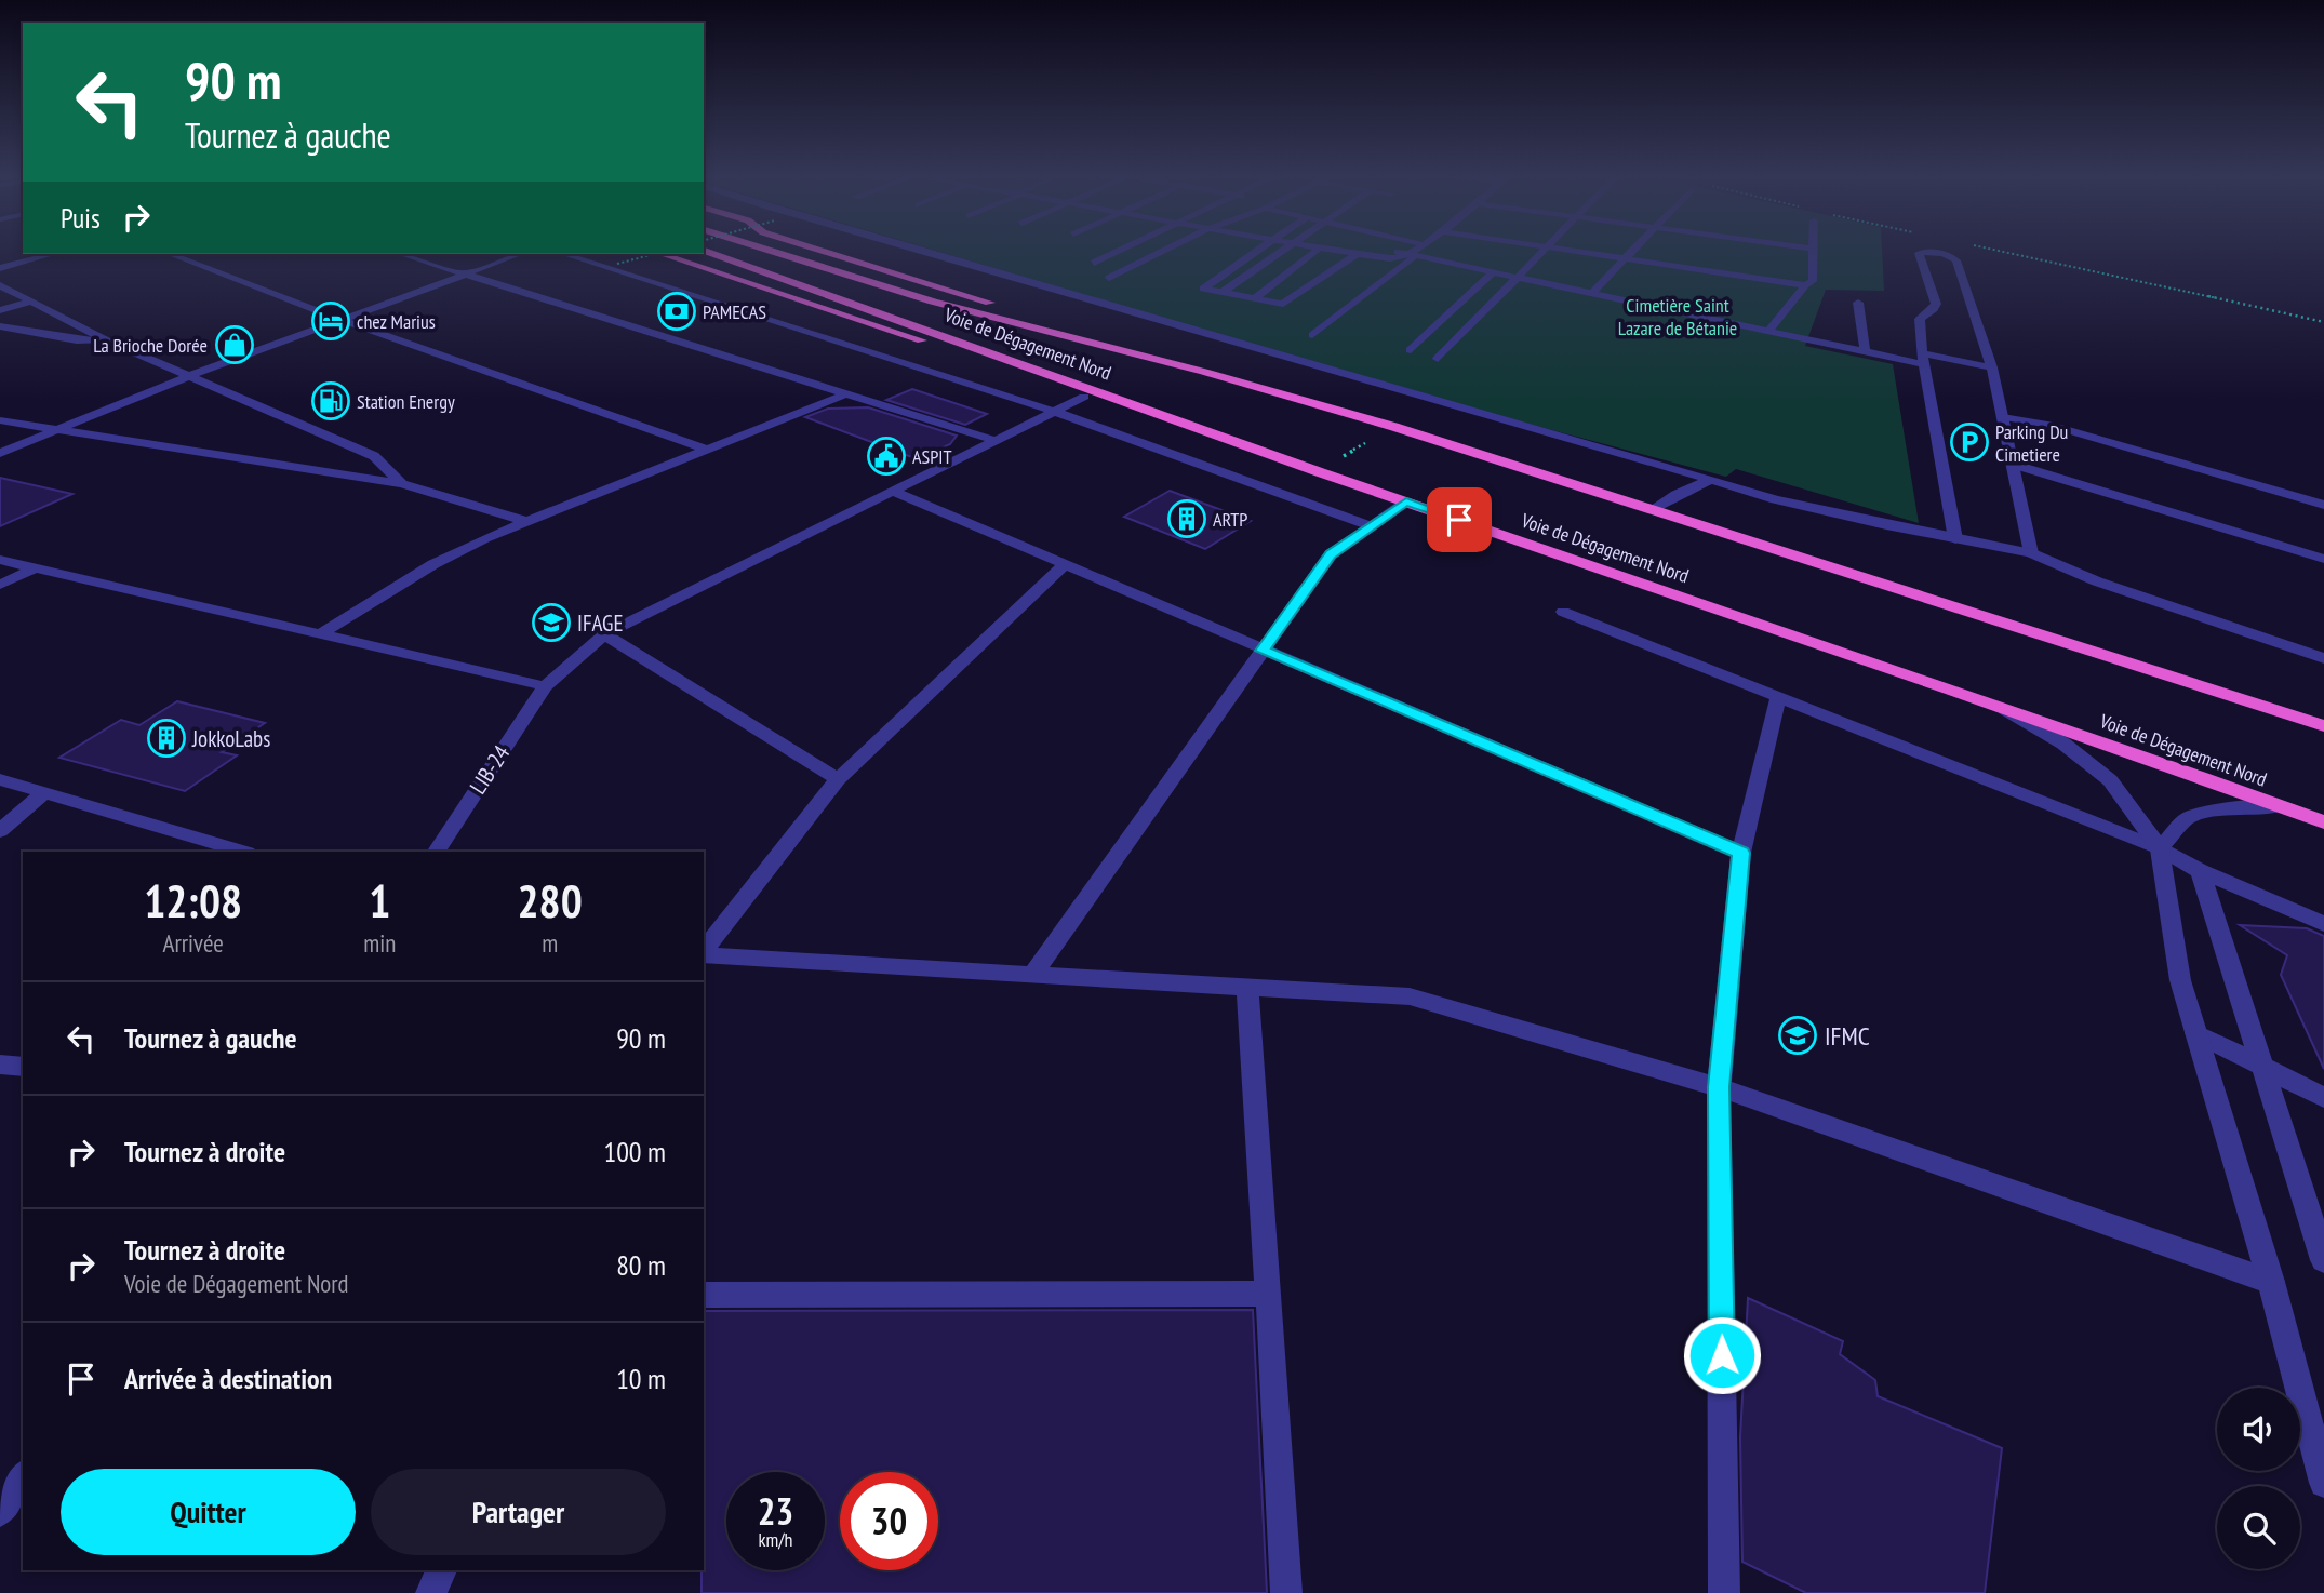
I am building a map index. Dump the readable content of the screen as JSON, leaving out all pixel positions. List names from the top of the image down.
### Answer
{
  "streets": {
    "highway": ["Voie de Dégagement Nord"],
    "street": ["LIB-24"]
  },
  "parks": ["Cimetière Saint Lazare de Bétanie"],
  "places": {
    "bank": ["PAMECAS"],
    "hotel": ["chez Marius"],
    "shop": ["La Brioche Dorée"],
    "fuel station": ["Station Energy"],
    "parking": ["Parking Du Cimetiere"],
    "public building": ["ASPIT"],
    "building": ["ARTP", "JokkoLabs"],
    "school or university": ["IFAGE", "IFMC"]
  },
  "page": {
    "turn": ["90 m", "Tournez à gauche"],
    "then": "Puis",
    "eta": [
      "12:08",
      "Arrivée",
      "1",
      "min",
      "280",
      "m"
    ],
    "list": [
      {
        "name": "Tournez à gauche",
        "value": "90 m"
      },
      {
        "name": "Tournez à droite",
        "value": "100 m"
      },
      {
        "name": "Tournez à droite",
        "note": "Voie de Dégagement Nord",
        "value": "80 m"
      },
      {
        "name": "Arrivée à destination",
        "value": "10 m"
      }
    ],
    "buttons": ["Quitter", "Partager"],
    "speed": "23 km/h",
    "limit": "30"
  }
}
